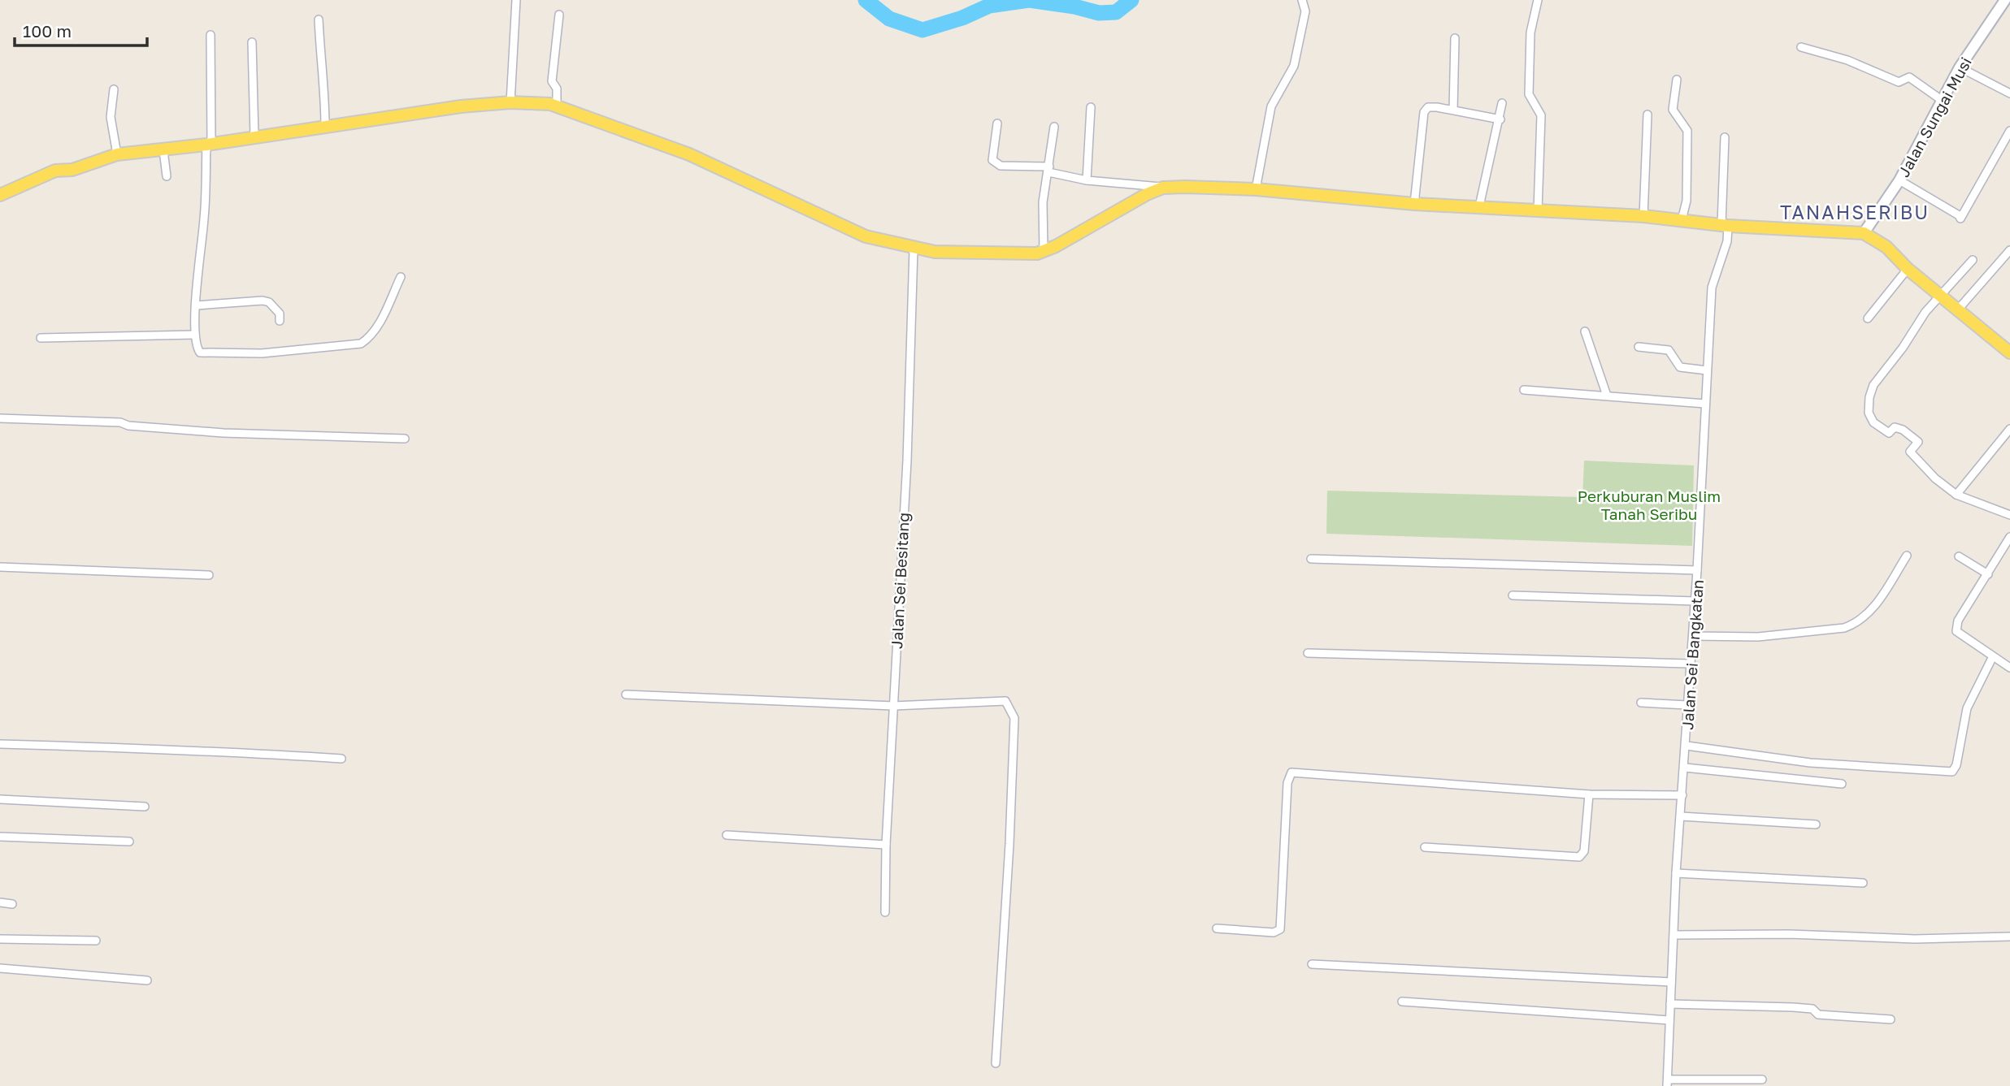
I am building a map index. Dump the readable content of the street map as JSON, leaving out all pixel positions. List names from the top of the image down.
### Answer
{
  "streets": {
    "main road": ["Jalan Sungai Musi"],
    "street": ["Jalan Sei Besitang", "Jalan Sei Bangkatan"]
  },
  "districts": ["TANAHSERIBU"],
  "parks": ["Perkuburan Muslim Tanah Seribu"],
  "scale_bar": "100 m"
}
